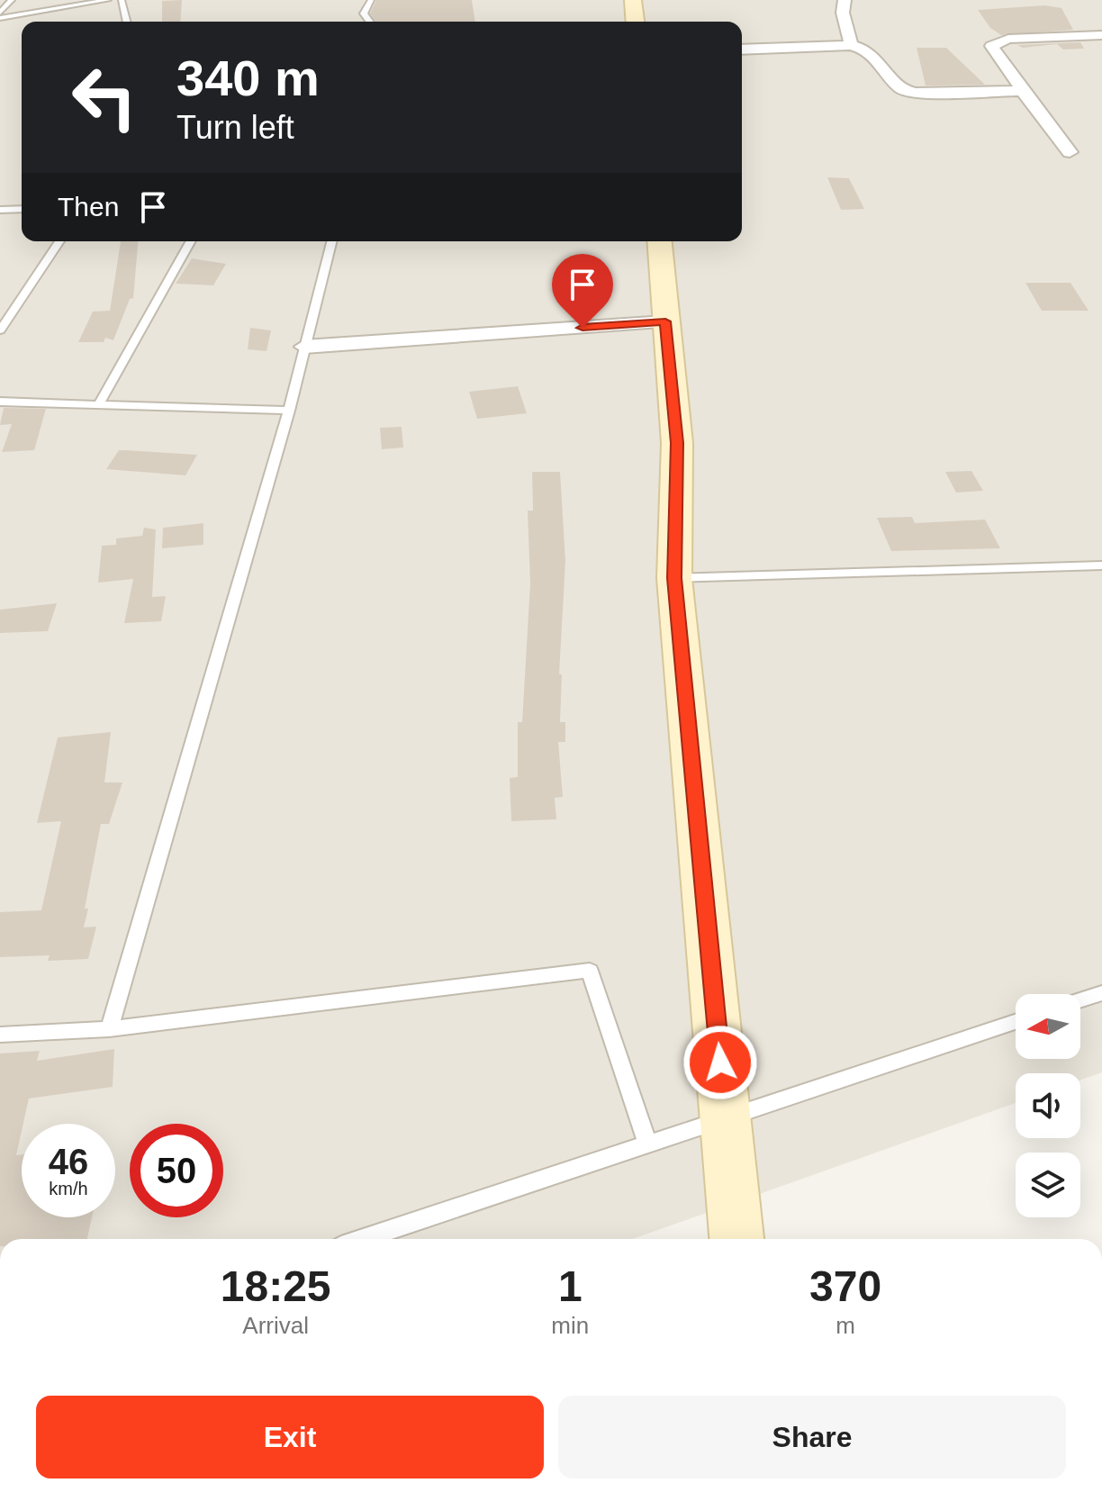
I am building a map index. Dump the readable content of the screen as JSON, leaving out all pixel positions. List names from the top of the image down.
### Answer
{
  "north": "left",
  "page": {
    "turn": ["340 m", "Turn left"],
    "then": "Then",
    "speed": "46 km/h",
    "limit": "50",
    "eta": [
      "18:25",
      "Arrival",
      "1",
      "min",
      "370",
      "m"
    ],
    "buttons": ["Exit", "Share"]
  }
}
